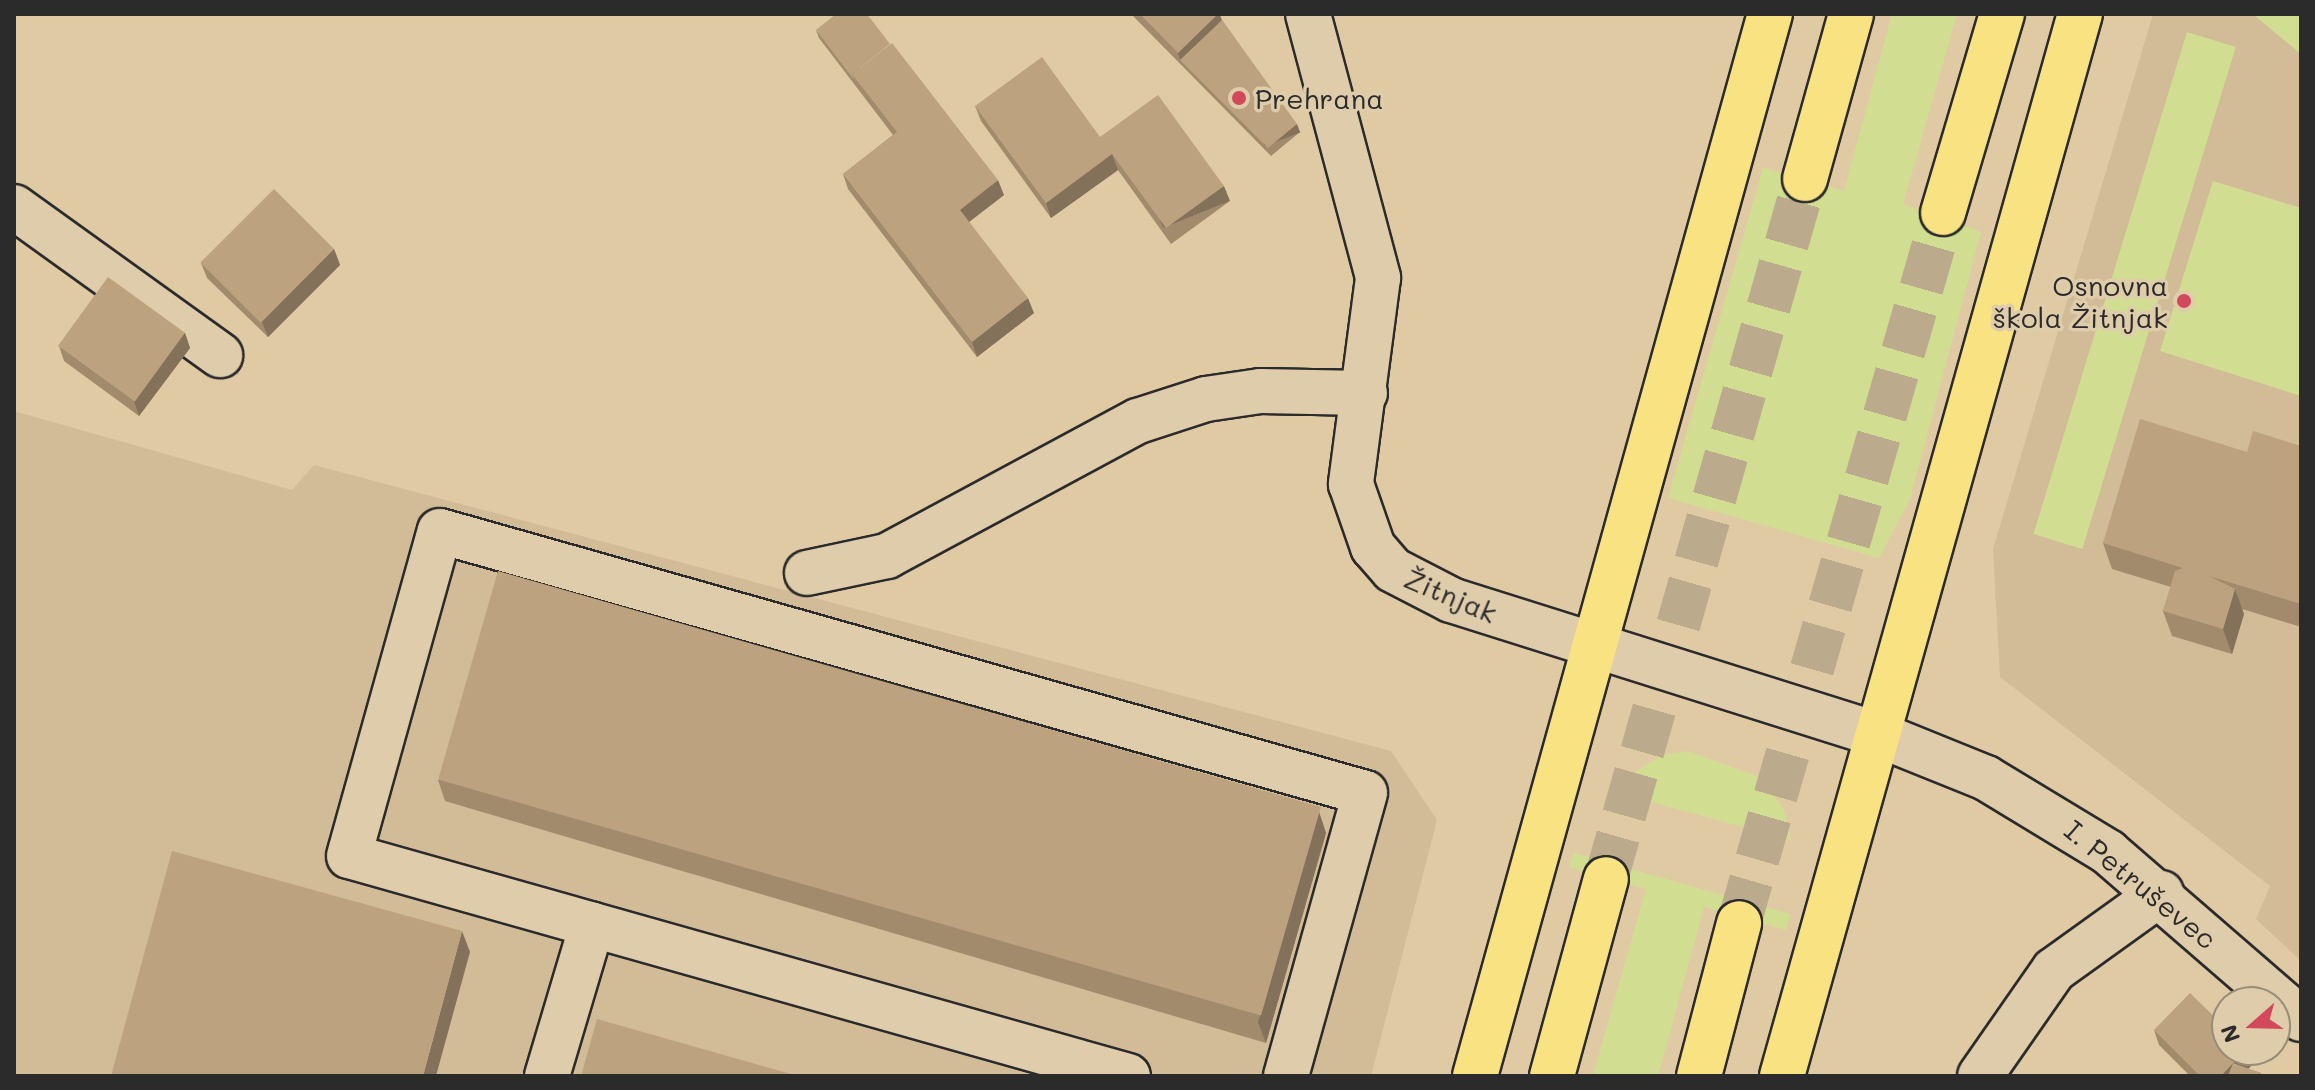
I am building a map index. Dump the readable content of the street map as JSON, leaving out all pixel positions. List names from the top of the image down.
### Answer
{
  "streets": {
    "street": ["Žitnjak", "I. Petruševec"]
  },
  "crossings": [
    ["Žitnjak", "I. Petruševec"]
  ],
  "places": ["Prehrana", "Osnovna škola Žitnjak"],
  "north": "left"
}
